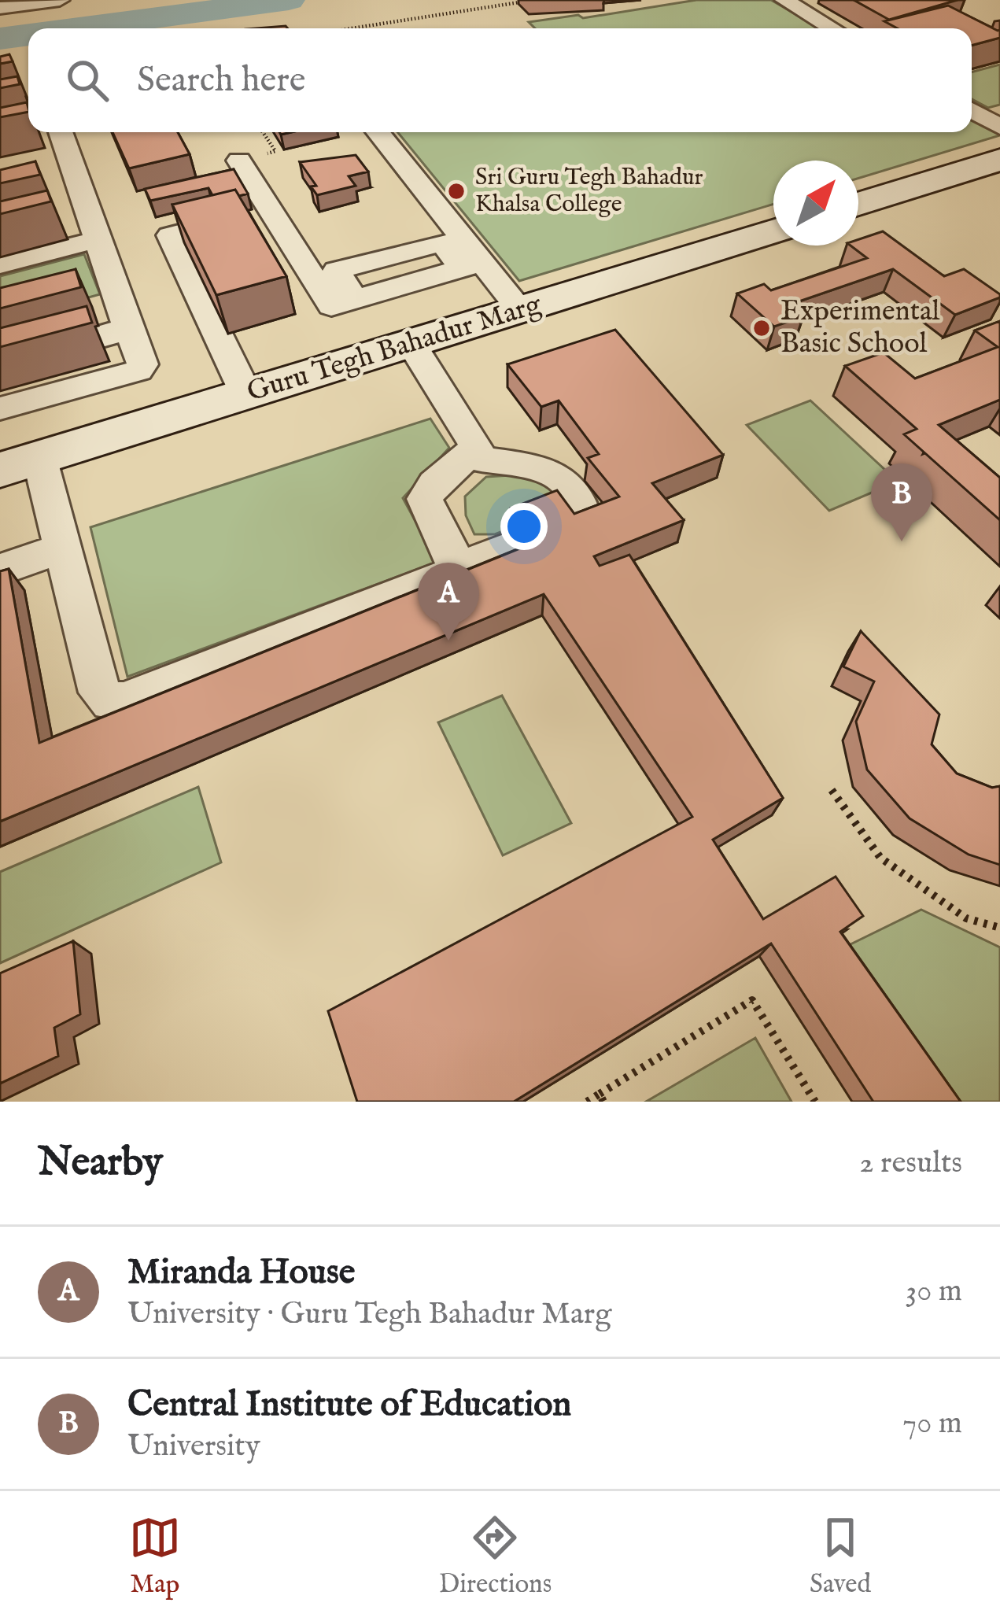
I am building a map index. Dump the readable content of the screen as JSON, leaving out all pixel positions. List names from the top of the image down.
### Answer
{
  "streets": {
    "street": ["Guru Tegh Bahadur Marg"]
  },
  "places": ["Sri Guru Tegh Bahadur Khalsa College", "Experimental Basic School"],
  "north": "top right",
  "page": {
    "search": "Search here",
    "pins": ["B", "A"],
    "heading": ["Nearby", "2 results"],
    "list": [
      {
        "mark": "A",
        "name": "Miranda House",
        "note": "University · Guru Tegh Bahadur Marg",
        "value": "30 m"
      },
      {
        "mark": "B",
        "name": "Central Institute of Education",
        "note": "University",
        "value": "70 m"
      }
    ],
    "nav": ["Map", "Directions", "Saved"]
  }
}
